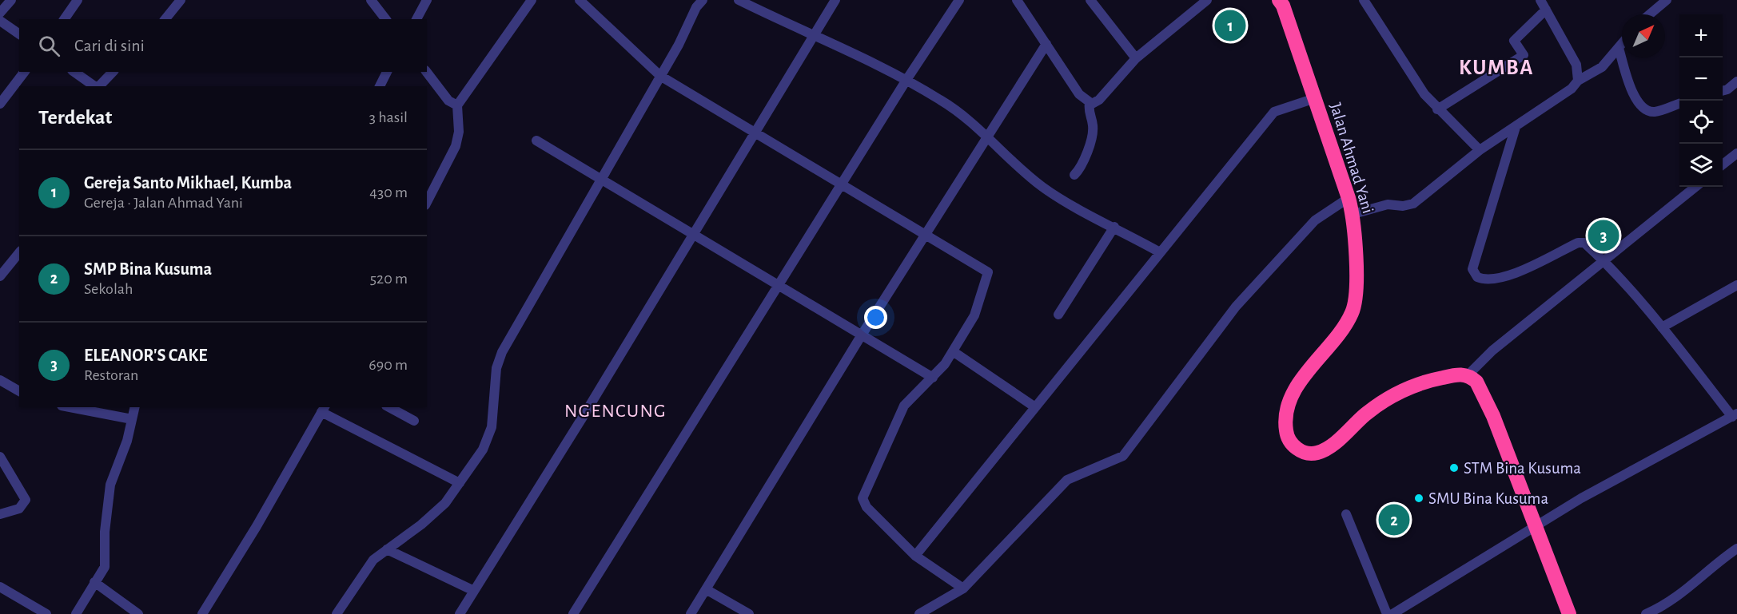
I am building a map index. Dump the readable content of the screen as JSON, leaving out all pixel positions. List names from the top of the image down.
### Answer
{
  "streets": {
    "highway": ["Jalan Ahmad Yani"]
  },
  "districts": ["KUMBA", "NGENCUNG"],
  "places": ["STM Bina Kusuma", "SMU Bina Kusuma"],
  "north": "top right",
  "page": {
    "pins": ["1", "3", "2"],
    "map_buttons": ["+", "−"],
    "search": "Cari di sini",
    "heading": ["Terdekat", "3 hasil"],
    "list": [
      {
        "mark": "1",
        "name": "Gereja Santo Mikhael, Kumba",
        "note": "Gereja · Jalan Ahmad Yani",
        "value": "430 m"
      },
      {
        "mark": "2",
        "name": "SMP Bina Kusuma",
        "note": "Sekolah",
        "value": "520 m"
      },
      {
        "mark": "3",
        "name": "ELEANOR'S CAKE",
        "note": "Restoran",
        "value": "690 m"
      }
    ]
  }
}
